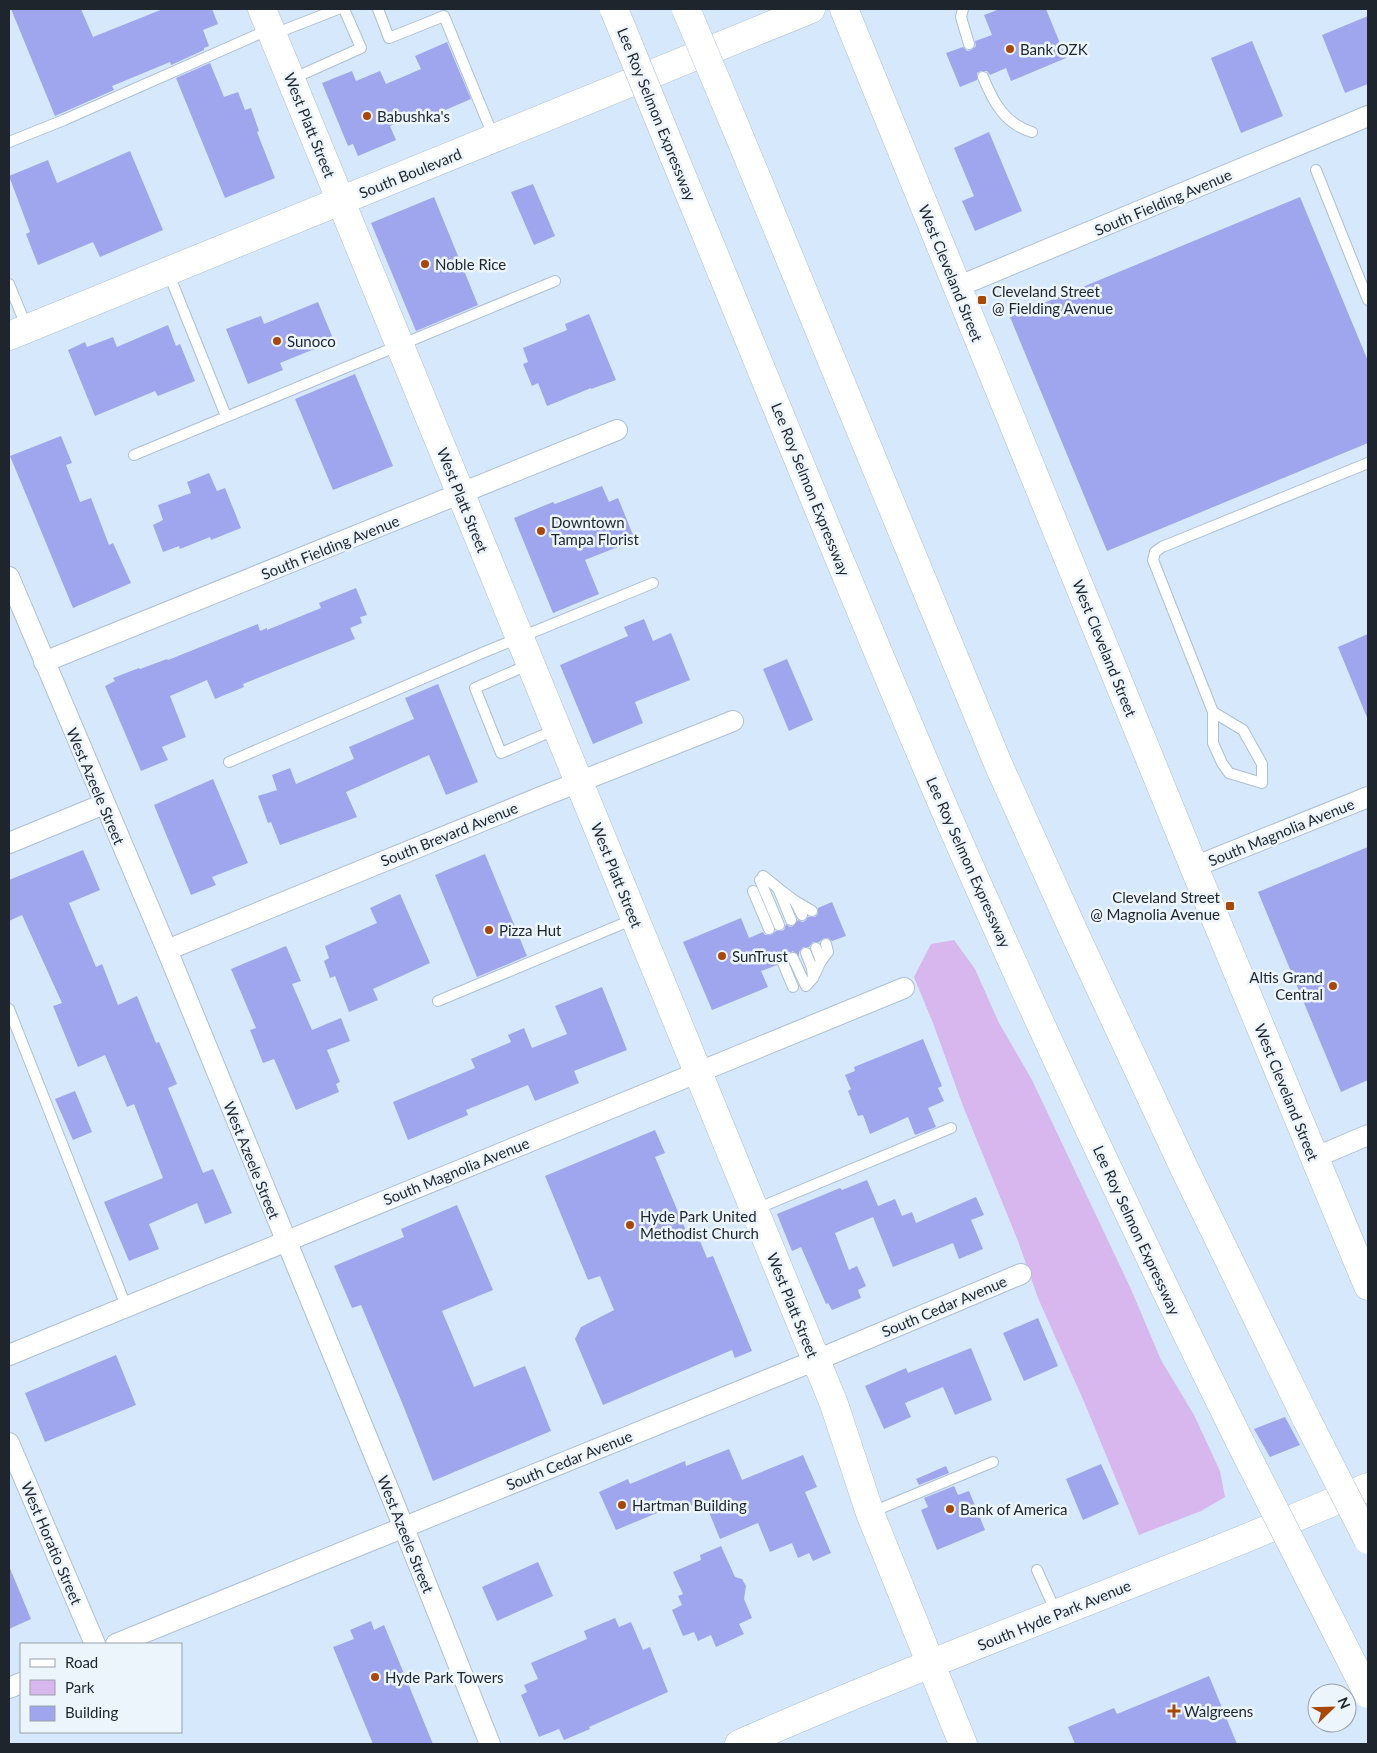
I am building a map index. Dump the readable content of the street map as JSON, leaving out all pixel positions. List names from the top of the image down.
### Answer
{
  "streets": {
    "main road": [
      "Lee Roy Selmon Expressway",
      "West Platt Street",
      "South Boulevard",
      "West Cleveland Street",
      "South Hyde Park Avenue"
    ],
    "street": [
      "South Fielding Avenue",
      "West Azeele Street",
      "South Magnolia Avenue",
      "South Brevard Avenue",
      "South Cedar Avenue",
      "West Horatio Street"
    ]
  },
  "crossings": [
    ["West Platt Street", "South Boulevard"],
    ["West Platt Street", "South Fielding Avenue"],
    ["West Platt Street", "South Magnolia Avenue"],
    ["West Platt Street", "South Brevard Avenue"],
    ["West Platt Street", "South Cedar Avenue"],
    ["West Platt Street", "South Hyde Park Avenue"],
    ["South Fielding Avenue", "West Cleveland Street"],
    ["South Fielding Avenue", "West Azeele Street"],
    ["West Cleveland Street", "South Magnolia Avenue"],
    ["West Azeele Street", "South Magnolia Avenue"],
    ["West Azeele Street", "South Brevard Avenue"],
    ["West Azeele Street", "South Cedar Avenue"]
  ],
  "places": {
    "other": [
      "Bank OZK",
      "Babushka's",
      "Noble Rice",
      "Sunoco",
      "Downtown Tampa Florist",
      "Pizza Hut",
      "SunTrust",
      "Altis Grand Central",
      "Hyde Park United Methodist Church",
      "Hartman Building",
      "Bank of America",
      "Hyde Park Towers"
    ],
    "transit": ["Cleveland Street @ Fielding Avenue", "Cleveland Street @ Magnolia Avenue"],
    "health": ["Walgreens"]
  },
  "legend": ["Road", "Park", "Building"],
  "north": "top right"
}
